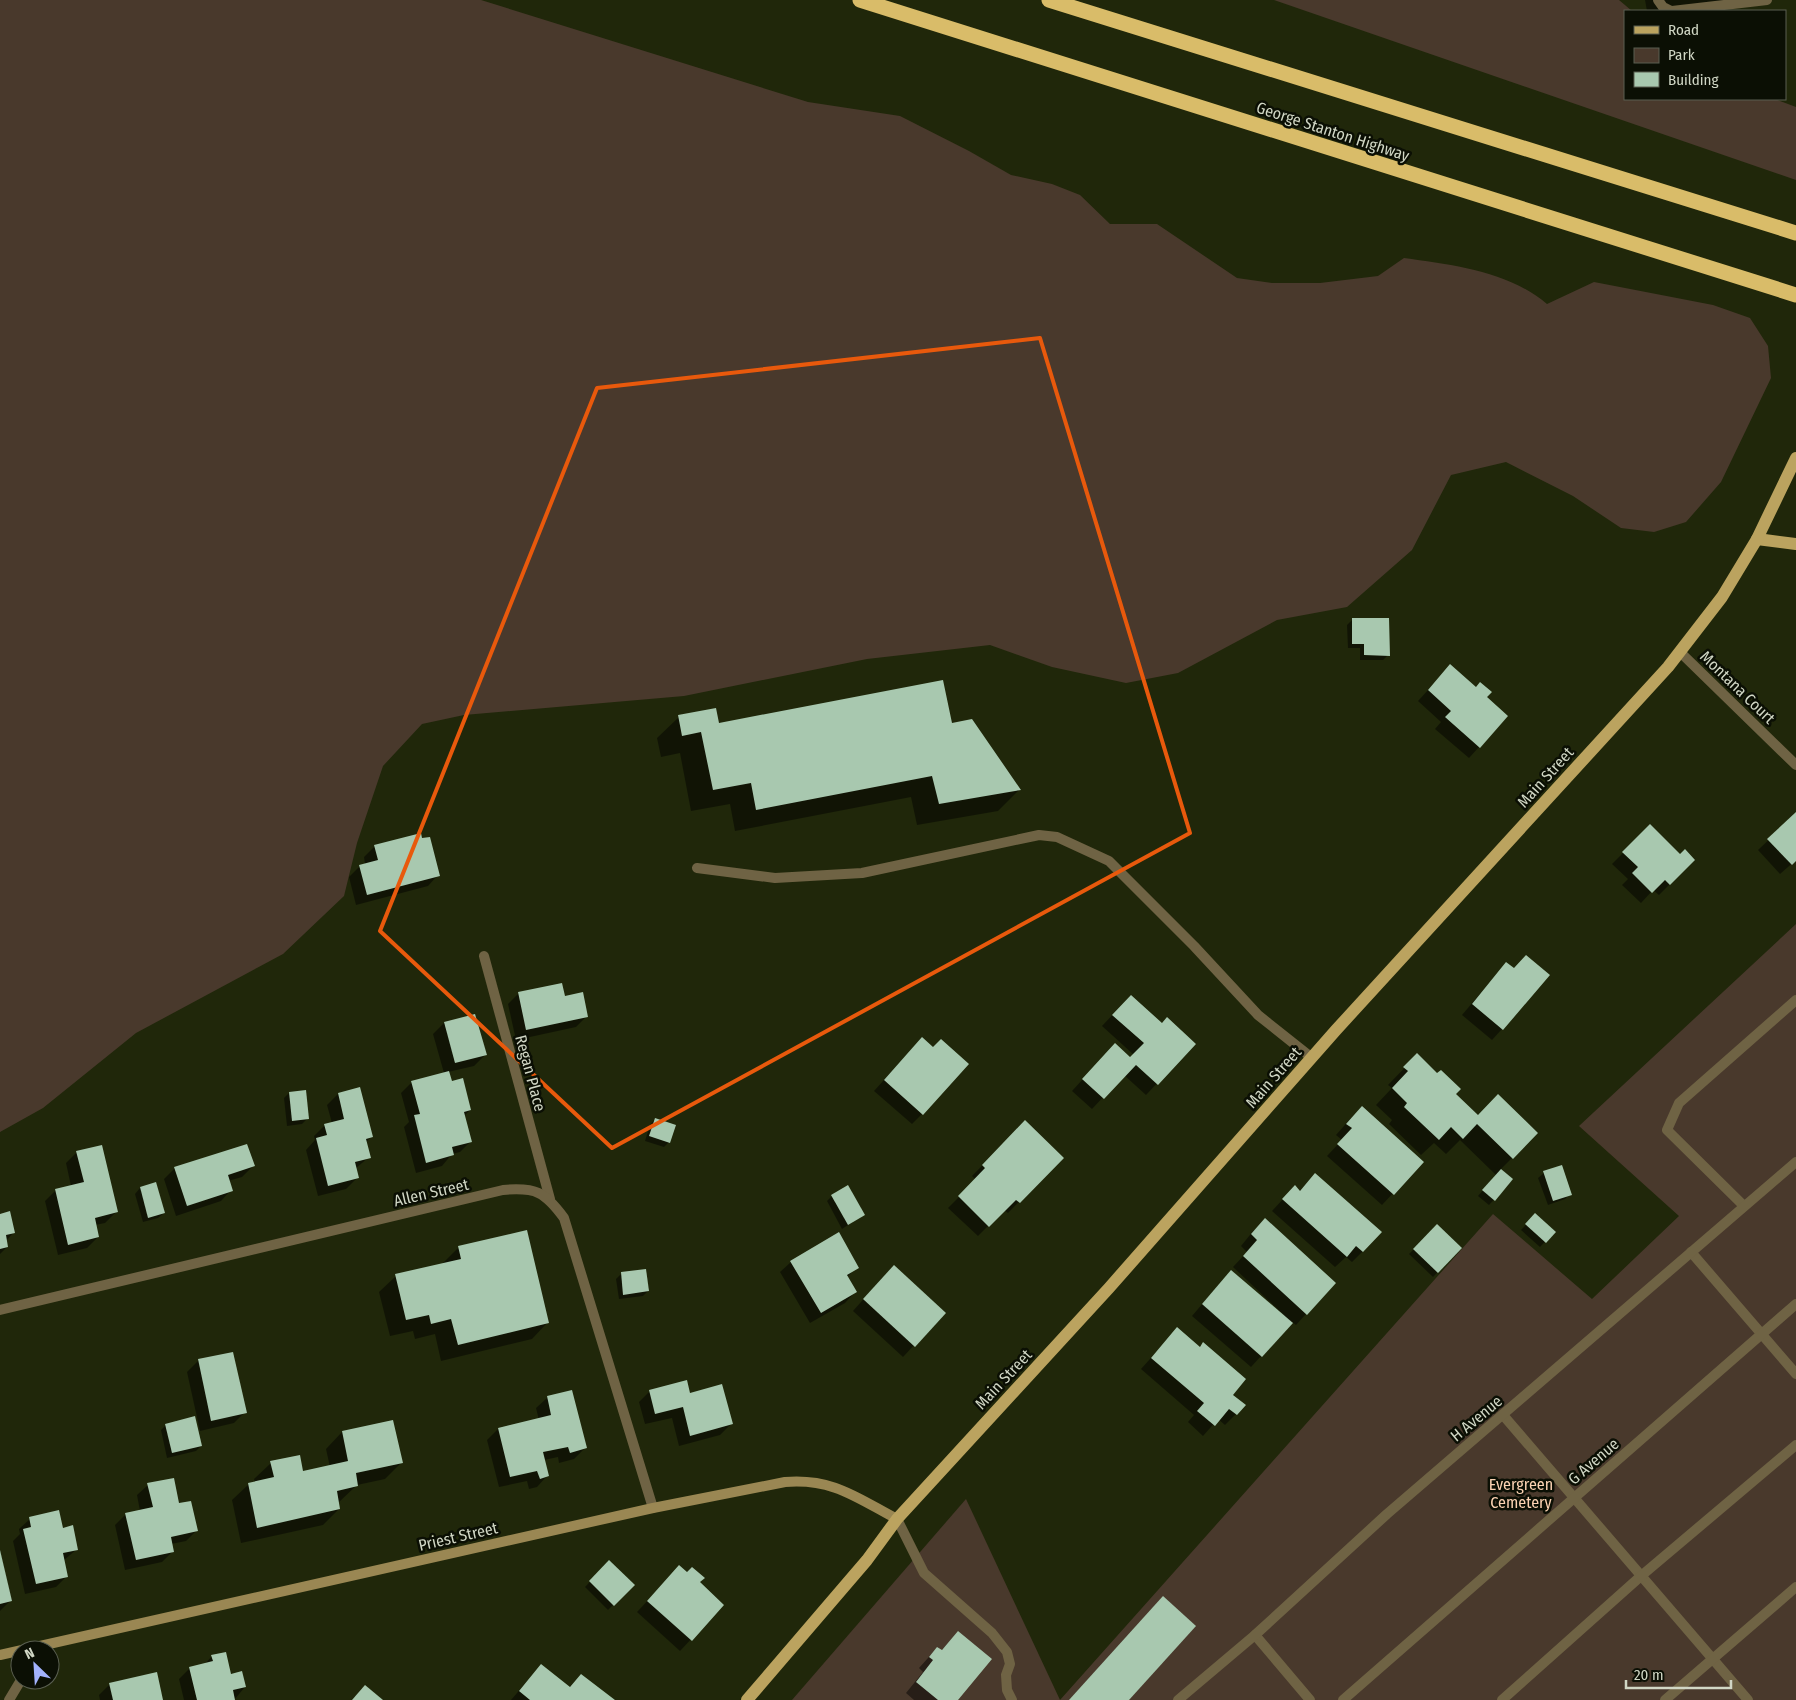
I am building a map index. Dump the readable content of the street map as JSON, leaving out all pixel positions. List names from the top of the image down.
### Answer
{
  "streets": {
    "highway": ["George Stanton Highway"],
    "main road": ["Main Street", "Priest Street"],
    "street": [
      "Montana Court",
      "Regan Place",
      "Allen Street",
      "H Avenue",
      "G Avenue"
    ]
  },
  "crossings": [
    ["Montana Court", "Main Street"],
    ["Main Street", "Priest Street"],
    ["Regan Place", "Allen Street"]
  ],
  "parks": ["Evergreen Cemetery"],
  "legend": ["Road", "Park", "Building"],
  "scale_bar": "20 m",
  "north": "top left"
}
